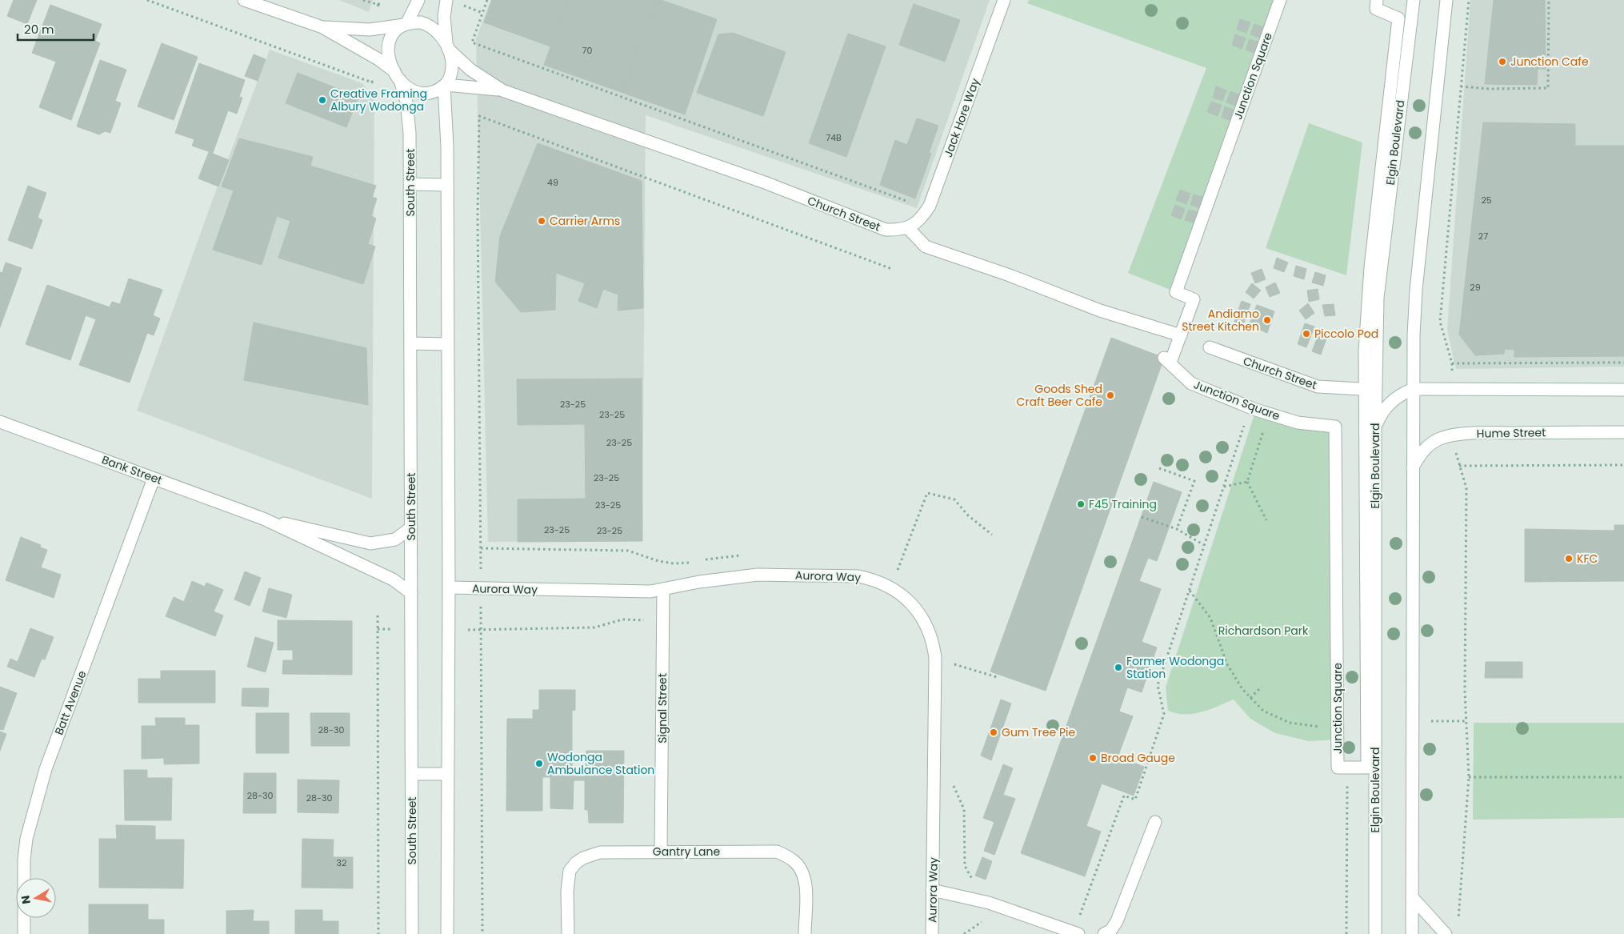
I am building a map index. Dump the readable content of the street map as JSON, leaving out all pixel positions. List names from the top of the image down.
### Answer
{
  "streets": {
    "street": [
      "Junction Square",
      "Jack Hore Way",
      "Elgin Boulevard",
      "South Street",
      "Church Street",
      "Hume Street",
      "Bank Street",
      "Aurora Way",
      "Batt Avenue",
      "Signal Street",
      "Gantry Lane"
    ]
  },
  "crossings": [
    ["Junction Square", "Elgin Boulevard"],
    ["Junction Square", "Church Street"],
    ["Jack Hore Way", "Church Street"],
    ["Elgin Boulevard", "Church Street"],
    ["South Street", "Church Street"],
    ["South Street", "Bank Street"],
    ["Bank Street", "Batt Avenue"],
    ["Aurora Way", "Signal Street"],
    ["Signal Street", "Gantry Lane"]
  ],
  "parks": ["Richardson Park"],
  "places": [
    "Junction Cafe",
    "Creative Framing Albury Wodonga",
    "Carrier Arms",
    "Andiamo Street Kitchen",
    "Piccolo Pod",
    "Goods Shed Craft Beer Cafe",
    "F45 Training",
    "KFC",
    "Former Wodonga Station",
    "Gum Tree Pie",
    "Broad Gauge",
    "Wodonga Ambulance Station"
  ],
  "house_numbers": [
    "70",
    "74B",
    "49",
    "25",
    "27",
    "29",
    "23-25",
    "23-25",
    "23-25",
    "23-25",
    "23-25",
    "23-25",
    "23-25",
    "28-30",
    "28-30",
    "28-30",
    "32"
  ],
  "scale_bar": "20 m",
  "north": "left"
}
